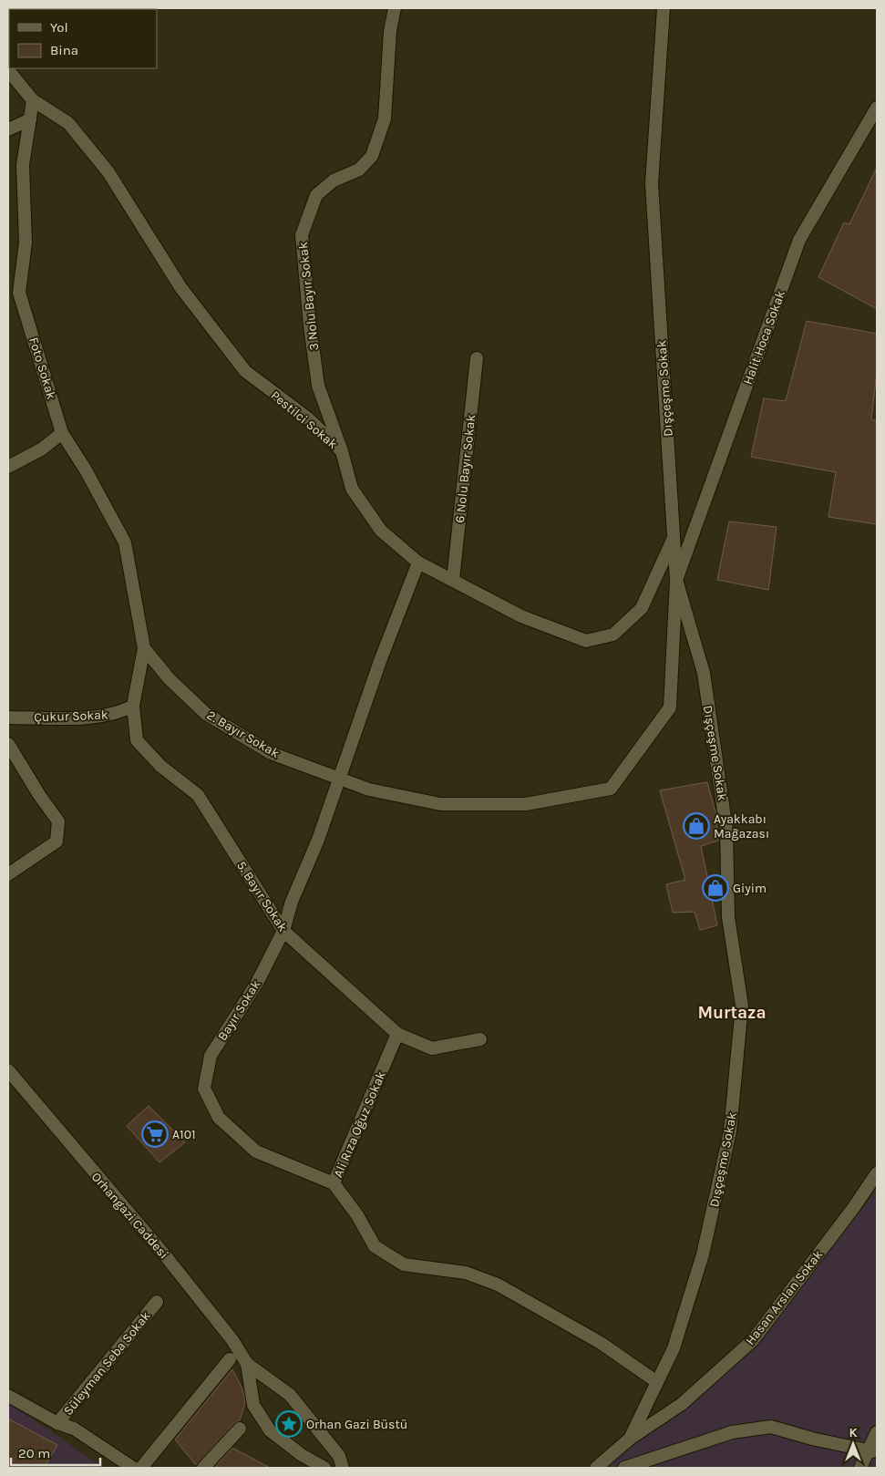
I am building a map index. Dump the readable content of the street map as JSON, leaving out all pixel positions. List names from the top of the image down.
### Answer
{
  "streets": {
    "street": [
      "3 Nolu Bayır Sokak",
      "Halit Hoca Sokak",
      "Foto Sokak",
      "Dışçeşme Sokak",
      "Pestilci Sokak",
      "6 Nolu Bayır Sokak",
      "Çukur Sokak",
      "2. Bayır Sokak",
      "5. Bayır Sokak",
      "Bayır Sokak",
      "Ali Rıza Oğuz Sokak",
      "Orhangazi Caddesi",
      "Hasan Arslan Sokak",
      "Süleyman Seba Sokak"
    ]
  },
  "crossings": [
    ["3 Nolu Bayır Sokak", "Pestilci Sokak"],
    ["Halit Hoca Sokak", "Dışçeşme Sokak"],
    ["Halit Hoca Sokak", "2. Bayır Sokak"],
    ["Foto Sokak", "Pestilci Sokak"],
    ["Foto Sokak", "2. Bayır Sokak"],
    ["Dışçeşme Sokak", "Pestilci Sokak"],
    ["Dışçeşme Sokak", "2. Bayır Sokak"],
    ["Dışçeşme Sokak", "Ali Rıza Oğuz Sokak"],
    ["Dışçeşme Sokak", "Hasan Arslan Sokak"],
    ["Pestilci Sokak", "6 Nolu Bayır Sokak"],
    ["Pestilci Sokak", "Bayır Sokak"],
    ["Çukur Sokak", "5. Bayır Sokak"],
    ["2. Bayır Sokak", "Bayır Sokak"],
    ["5. Bayır Sokak", "Bayır Sokak"],
    ["5. Bayır Sokak", "Ali Rıza Oğuz Sokak"],
    ["Bayır Sokak", "Ali Rıza Oğuz Sokak"]
  ],
  "districts": ["Murtaza"],
  "places": {
    "shop": ["Ayakkabı Mağazası", "Giyim"],
    "supermarket": ["A101"],
    "place": ["Orhan Gazi Büstü"]
  },
  "legend": ["Yol", "Bina"],
  "scale_bar": "20 m",
  "north": "top"
}
